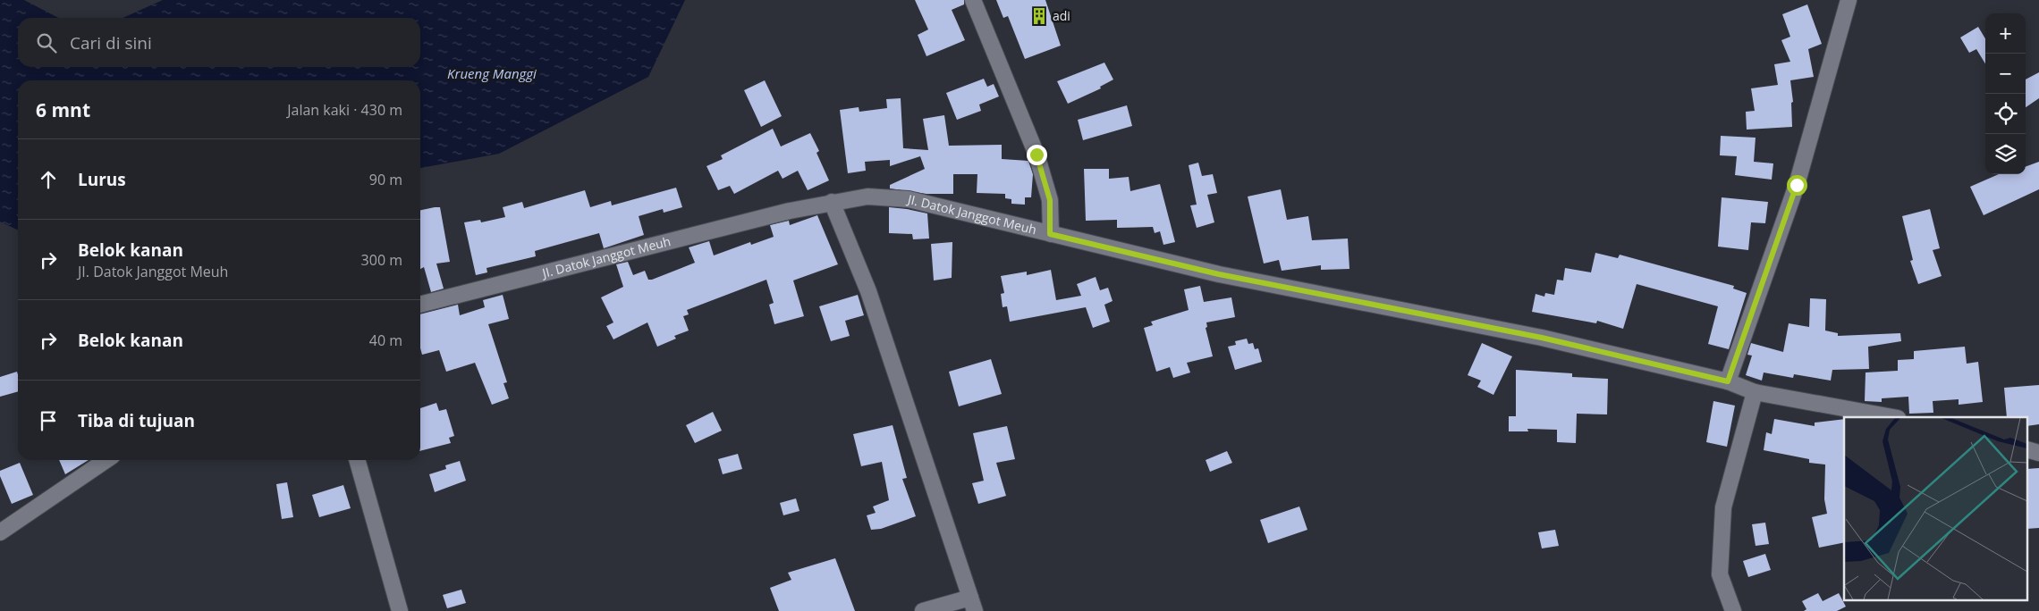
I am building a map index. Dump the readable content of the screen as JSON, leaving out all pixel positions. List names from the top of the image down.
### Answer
{
  "streets": {
    "street": ["JI. Datok Janggot Meuh"]
  },
  "water": ["Krueng Manggi"],
  "places": {
    "building": ["adi"]
  },
  "page": {
    "map_buttons": ["+", "−"],
    "search": "Cari di sini",
    "heading": ["6 mnt", "Jalan kaki · 430 m"],
    "list": [
      ["Lurus", "90 m"],
      ["Belok kanan", "JI. Datok Janggot Meuh", "300 m"],
      ["Belok kanan", "40 m"],
      "Tiba di tujuan"
    ]
  }
}
